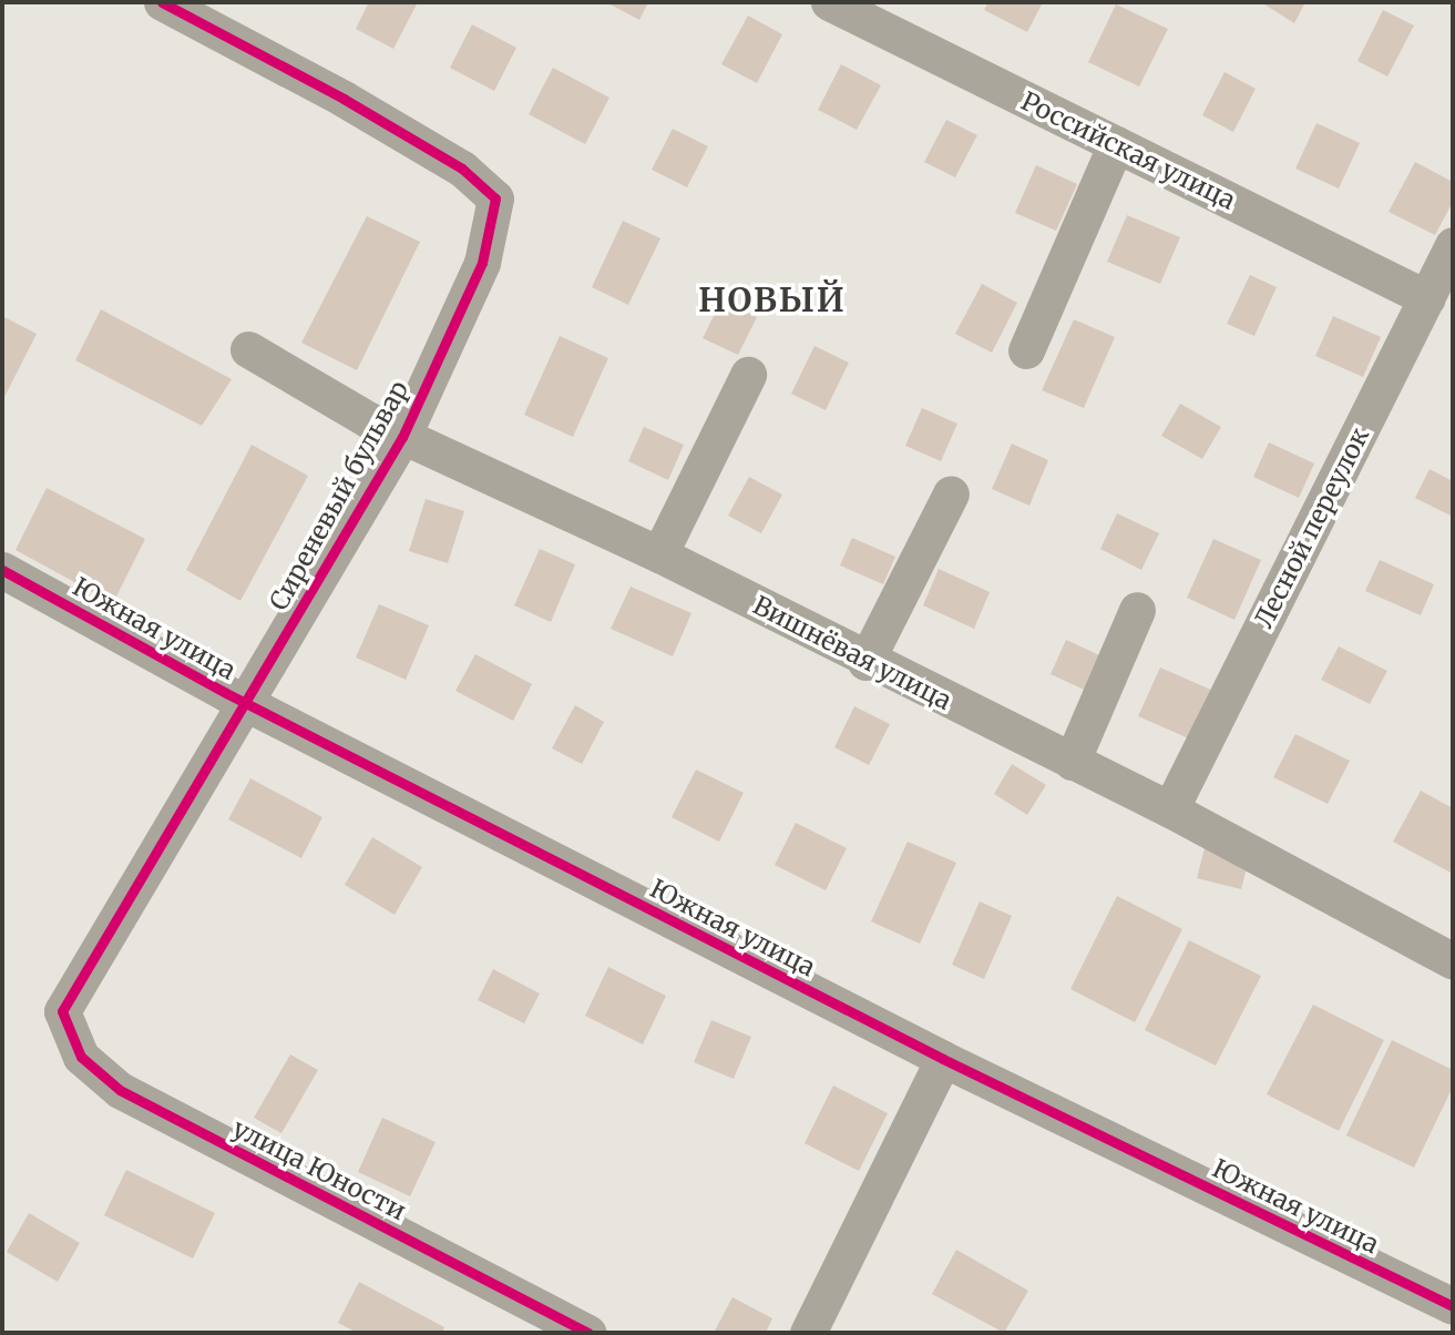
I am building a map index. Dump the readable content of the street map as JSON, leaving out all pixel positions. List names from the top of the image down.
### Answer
{
  "streets": {
    "street": [
      "Российская улица",
      "Сиреневый бульвар",
      "Лесной переулок",
      "Южная улица",
      "Вишнёвая улица",
      "улица Юности"
    ]
  },
  "crossings": [
    ["Российская улица", "Лесной переулок"],
    ["Сиреневый бульвар", "Южная улица"],
    ["Сиреневый бульвар", "Вишнёвая улица"],
    ["Сиреневый бульвар", "улица Юности"],
    ["Лесной переулок", "Вишнёвая улица"]
  ],
  "districts": ["НОВЫЙ"]
}
